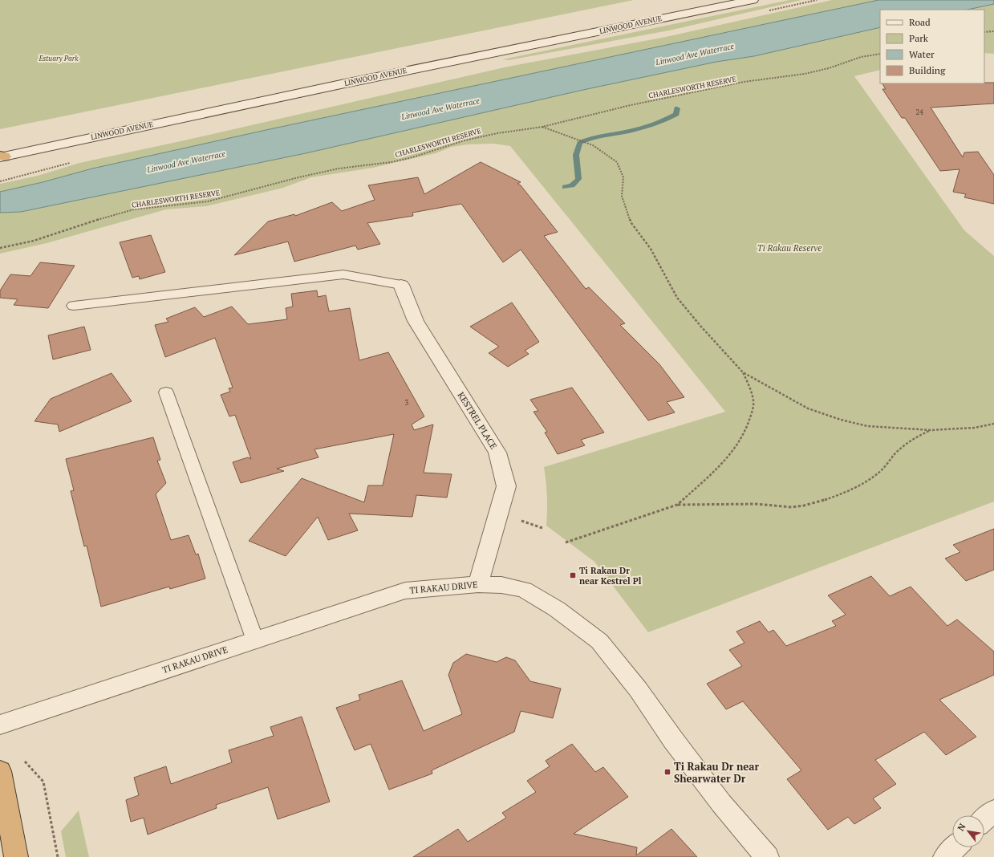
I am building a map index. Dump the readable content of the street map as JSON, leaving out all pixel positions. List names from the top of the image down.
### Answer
{
  "streets": {
    "street": ["LINWOOD AVENUE", "KESTREL PLACE", "TI RAKAU DRIVE"],
    "path": ["CHARLESWORTH RESERVE"]
  },
  "crossings": [
    ["KESTREL PLACE", "TI RAKAU DRIVE"]
  ],
  "water": ["Linwood Ave Waterrace"],
  "parks": ["Estuary Park", "Ti Rakau Reserve"],
  "places": {
    "transit": ["Ti Rakau Dr near Kestrel Pl", "Ti Rakau Dr near Shearwater Dr"]
  },
  "house_numbers": ["24", "3"],
  "legend": [
    "Road",
    "Park",
    "Water",
    "Building"
  ],
  "north": "top left"
}
